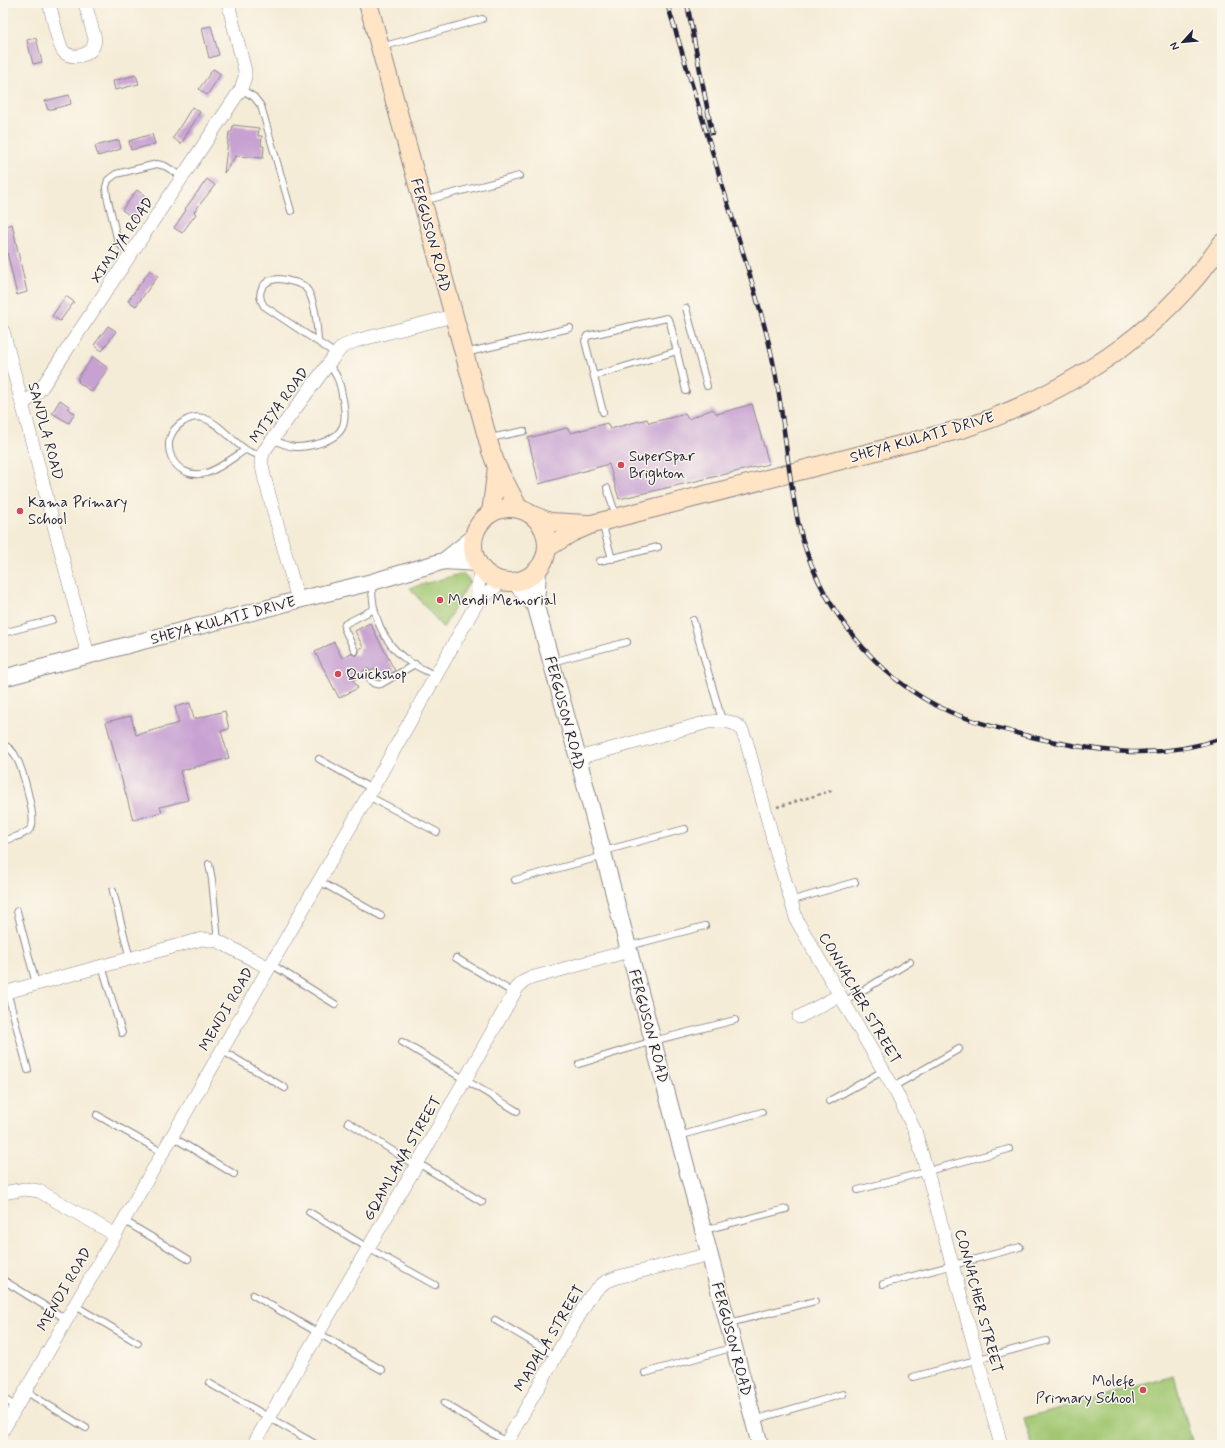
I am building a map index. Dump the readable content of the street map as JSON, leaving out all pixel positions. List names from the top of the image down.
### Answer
{
  "streets": {
    "main road": ["FERGUSON ROAD", "SHEYA KULATI DRIVE"],
    "street": [
      "XIMIYA ROAD",
      "MTIYA ROAD",
      "SANDLA ROAD",
      "CONNACHER STREET",
      "MENDI ROAD",
      "GQAMLANA STREET",
      "MADALA STREET"
    ]
  },
  "crossings": [
    ["FERGUSON ROAD", "MTIYA ROAD"],
    ["FERGUSON ROAD", "SHEYA KULATI DRIVE"],
    ["FERGUSON ROAD", "MENDI ROAD"],
    ["FERGUSON ROAD", "GQAMLANA STREET"],
    ["FERGUSON ROAD", "MADALA STREET"],
    ["XIMIYA ROAD", "SANDLA ROAD"],
    ["MTIYA ROAD", "SHEYA KULATI DRIVE"],
    ["SANDLA ROAD", "SHEYA KULATI DRIVE"],
    ["SHEYA KULATI DRIVE", "MENDI ROAD"]
  ],
  "places": [
    "SuperSpar Brighton",
    "Kama Primary School",
    "Mendi Memorial",
    "Quickshop",
    "Molefe Primary School"
  ],
  "north": "bottom left"
}
